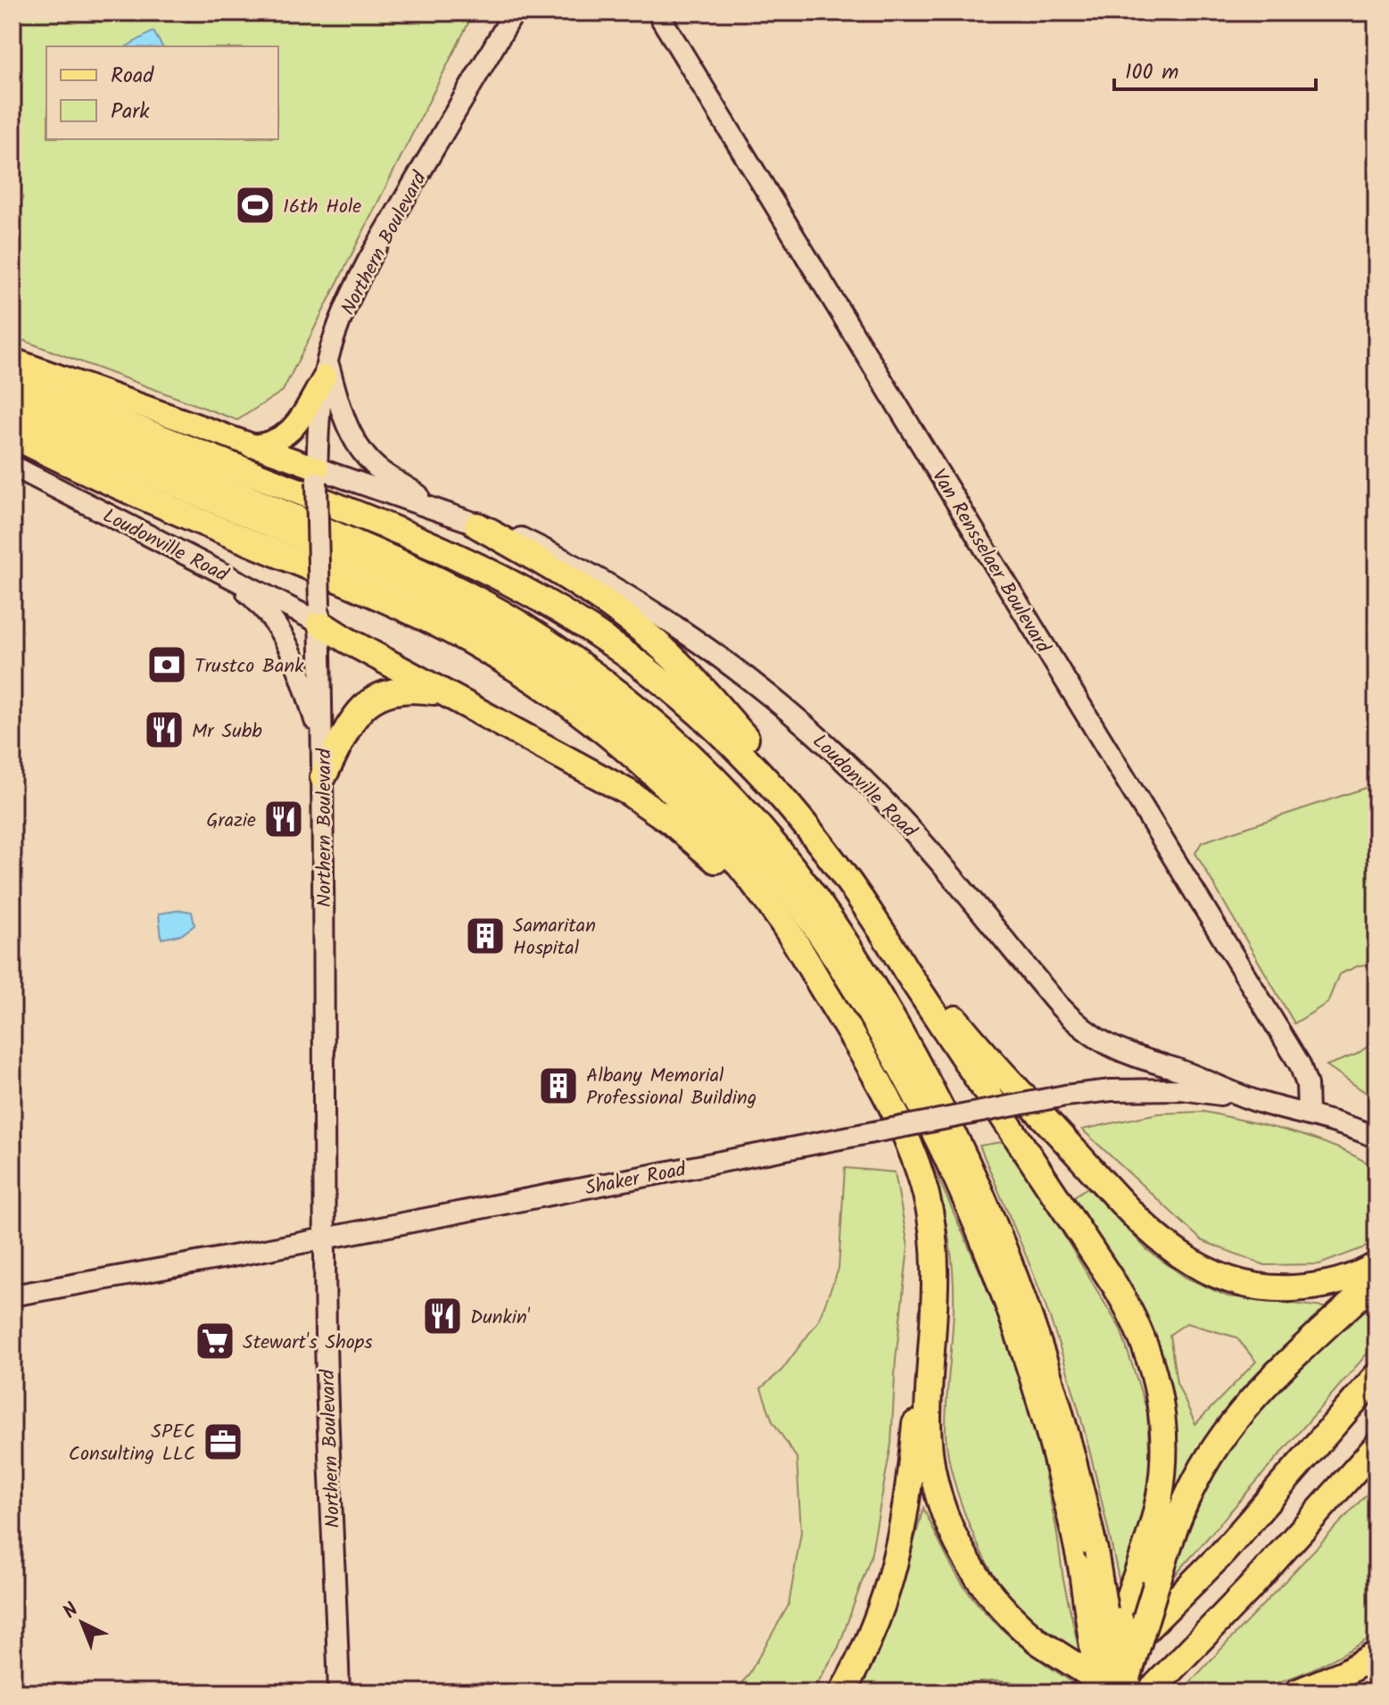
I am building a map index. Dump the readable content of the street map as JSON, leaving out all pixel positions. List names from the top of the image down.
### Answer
{
  "streets": {
    "main road": [
      "Northern Boulevard",
      "Loudonville Road",
      "Van Rensselaer Boulevard",
      "Shaker Road"
    ]
  },
  "crossings": [
    ["Northern Boulevard", "Loudonville Road"],
    ["Northern Boulevard", "Shaker Road"],
    ["Loudonville Road", "Van Rensselaer Boulevard"],
    ["Loudonville Road", "Shaker Road"]
  ],
  "places": {
    "sports": ["16th Hole"],
    "bank": ["Trustco Bank"],
    "restaurant": ["Mr Subb", "Grazie", "Dunkin'"],
    "building": ["Samaritan Hospital", "Albany Memorial Professional Building"],
    "supermarket": ["Stewart's Shops"],
    "office": ["SPEC Consulting LLC"]
  },
  "legend": ["Road", "Park"],
  "scale_bar": "100 m",
  "north": "top left"
}
